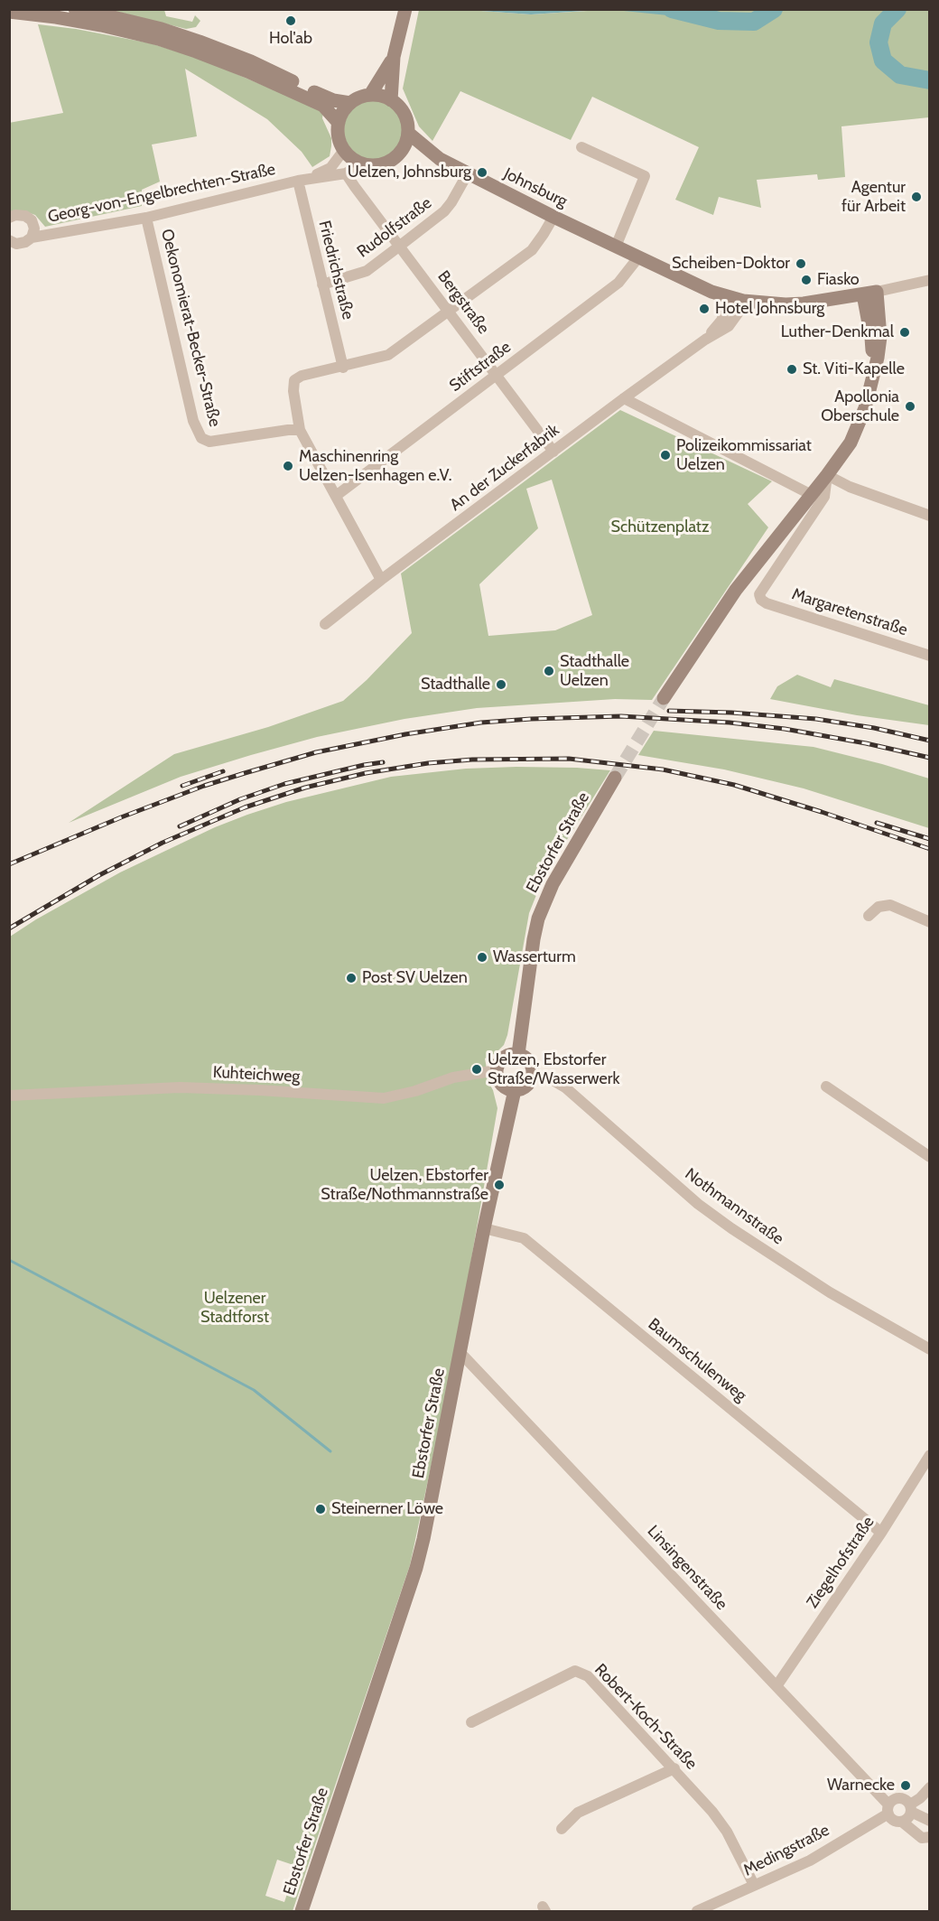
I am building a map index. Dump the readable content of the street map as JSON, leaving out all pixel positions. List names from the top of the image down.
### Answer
{
  "streets": {
    "main road": ["Johnsburg", "Ebstorfer Straße"],
    "street": [
      "Georg-von-Engelbrechten-Straße",
      "Rudolfstraße",
      "Friedrichstraße",
      "Bergstraße",
      "Oekonomierat-Becker-Straße",
      "Stiftstraße",
      "An der Zuckerfabrik",
      "Margaretenstraße",
      "Kuhteichweg",
      "Nothmannstraße",
      "Baumschulenweg",
      "Ziegelhofstraße",
      "Linsingenstraße",
      "Robert-Koch-Straße",
      "Medingstraße"
    ]
  },
  "crossings": [
    ["Johnsburg", "Georg-von-Engelbrechten-Straße"],
    ["Johnsburg", "Rudolfstraße"],
    ["Johnsburg", "Stiftstraße"],
    ["Johnsburg", "An der Zuckerfabrik"],
    ["Georg-von-Engelbrechten-Straße", "Friedrichstraße"],
    ["Georg-von-Engelbrechten-Straße", "Bergstraße"],
    ["Georg-von-Engelbrechten-Straße", "Oekonomierat-Becker-Straße"],
    ["Rudolfstraße", "Friedrichstraße"],
    ["Rudolfstraße", "Bergstraße"],
    ["Bergstraße", "Stiftstraße"],
    ["Bergstraße", "An der Zuckerfabrik"],
    ["Ebstorfer Straße", "Kuhteichweg"],
    ["Ebstorfer Straße", "Nothmannstraße"],
    ["Ebstorfer Straße", "Baumschulenweg"],
    ["Ebstorfer Straße", "Linsingenstraße"],
    ["Kuhteichweg", "Nothmannstraße"],
    ["Baumschulenweg", "Ziegelhofstraße"],
    ["Ziegelhofstraße", "Linsingenstraße"],
    ["Linsingenstraße", "Medingstraße"],
    ["Robert-Koch-Straße", "Medingstraße"]
  ],
  "parks": ["Schützenplatz", "Uelzener Stadtforst"],
  "places": [
    "Hol'ab",
    "Uelzen, Johnsburg",
    "Agentur für Arbeit",
    "Scheiben-Doktor",
    "Fiasko",
    "Hotel Johnsburg",
    "Luther-Denkmal",
    "St. Viti-Kapelle",
    "Apollonia Oberschule",
    "Polizeikommissariat Uelzen",
    "Maschinenring Uelzen-Isenhagen e.V.",
    "Stadthalle Uelzen",
    "Stadthalle",
    "Wasserturm",
    "Post SV Uelzen",
    "Uelzen, Ebstorfer Straße/Wasserwerk",
    "Uelzen, Ebstorfer Straße/Nothmannstraße",
    "Steinerner Löwe",
    "Warnecke"
  ]
}
